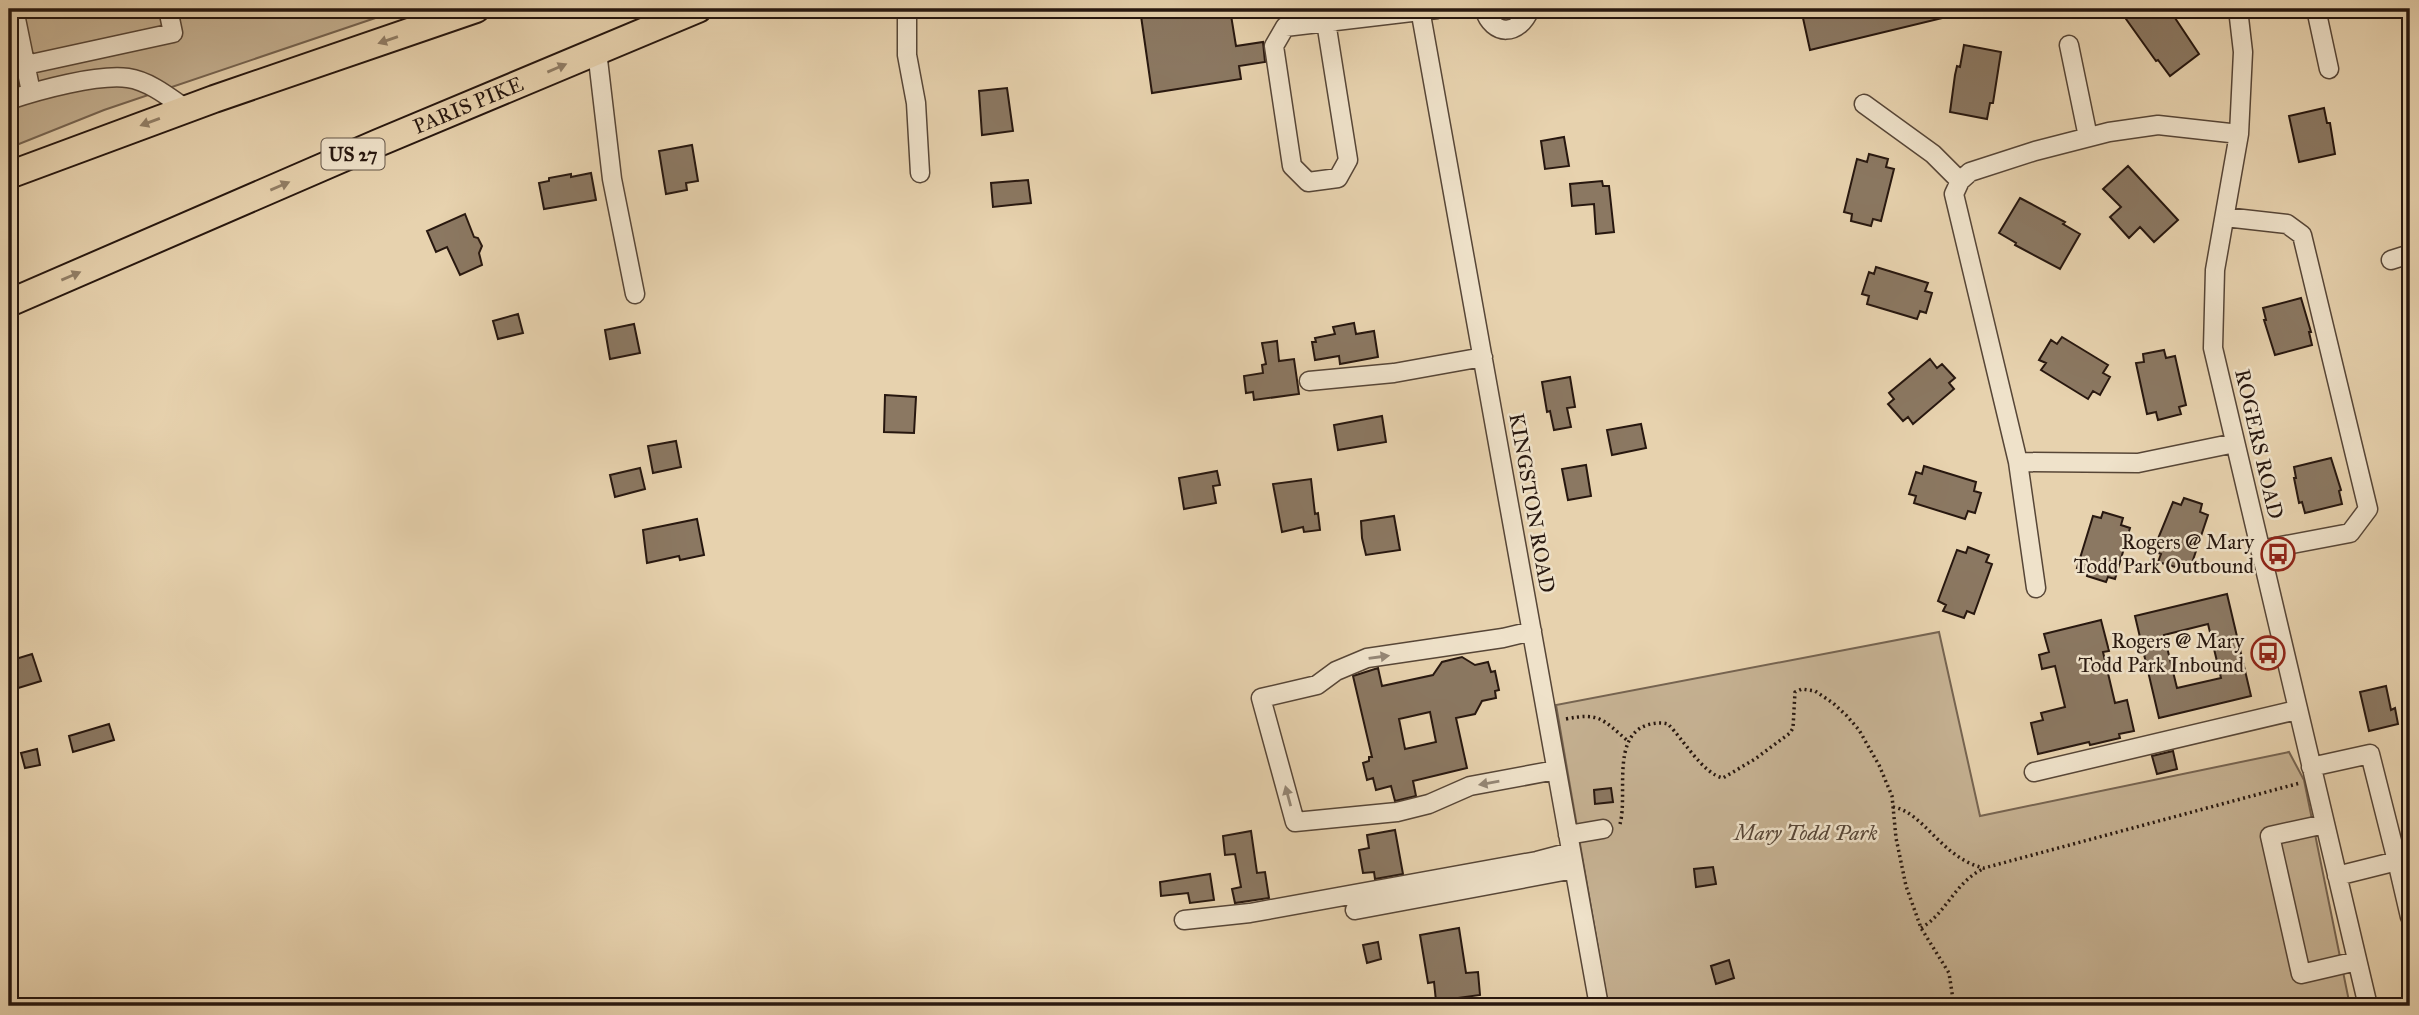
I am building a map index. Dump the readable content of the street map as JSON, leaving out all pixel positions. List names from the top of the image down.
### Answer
{
  "streets": {
    "highway": ["PARIS PIKE", "US 27"],
    "street": ["ROGERS ROAD", "KINGSTON ROAD"]
  },
  "parks": ["Mary Todd Park"],
  "places": {
    "bus stop": ["Rogers @ Mary Todd Park Outbound", "Rogers @ Mary Todd Park Inbound"]
  }
}
